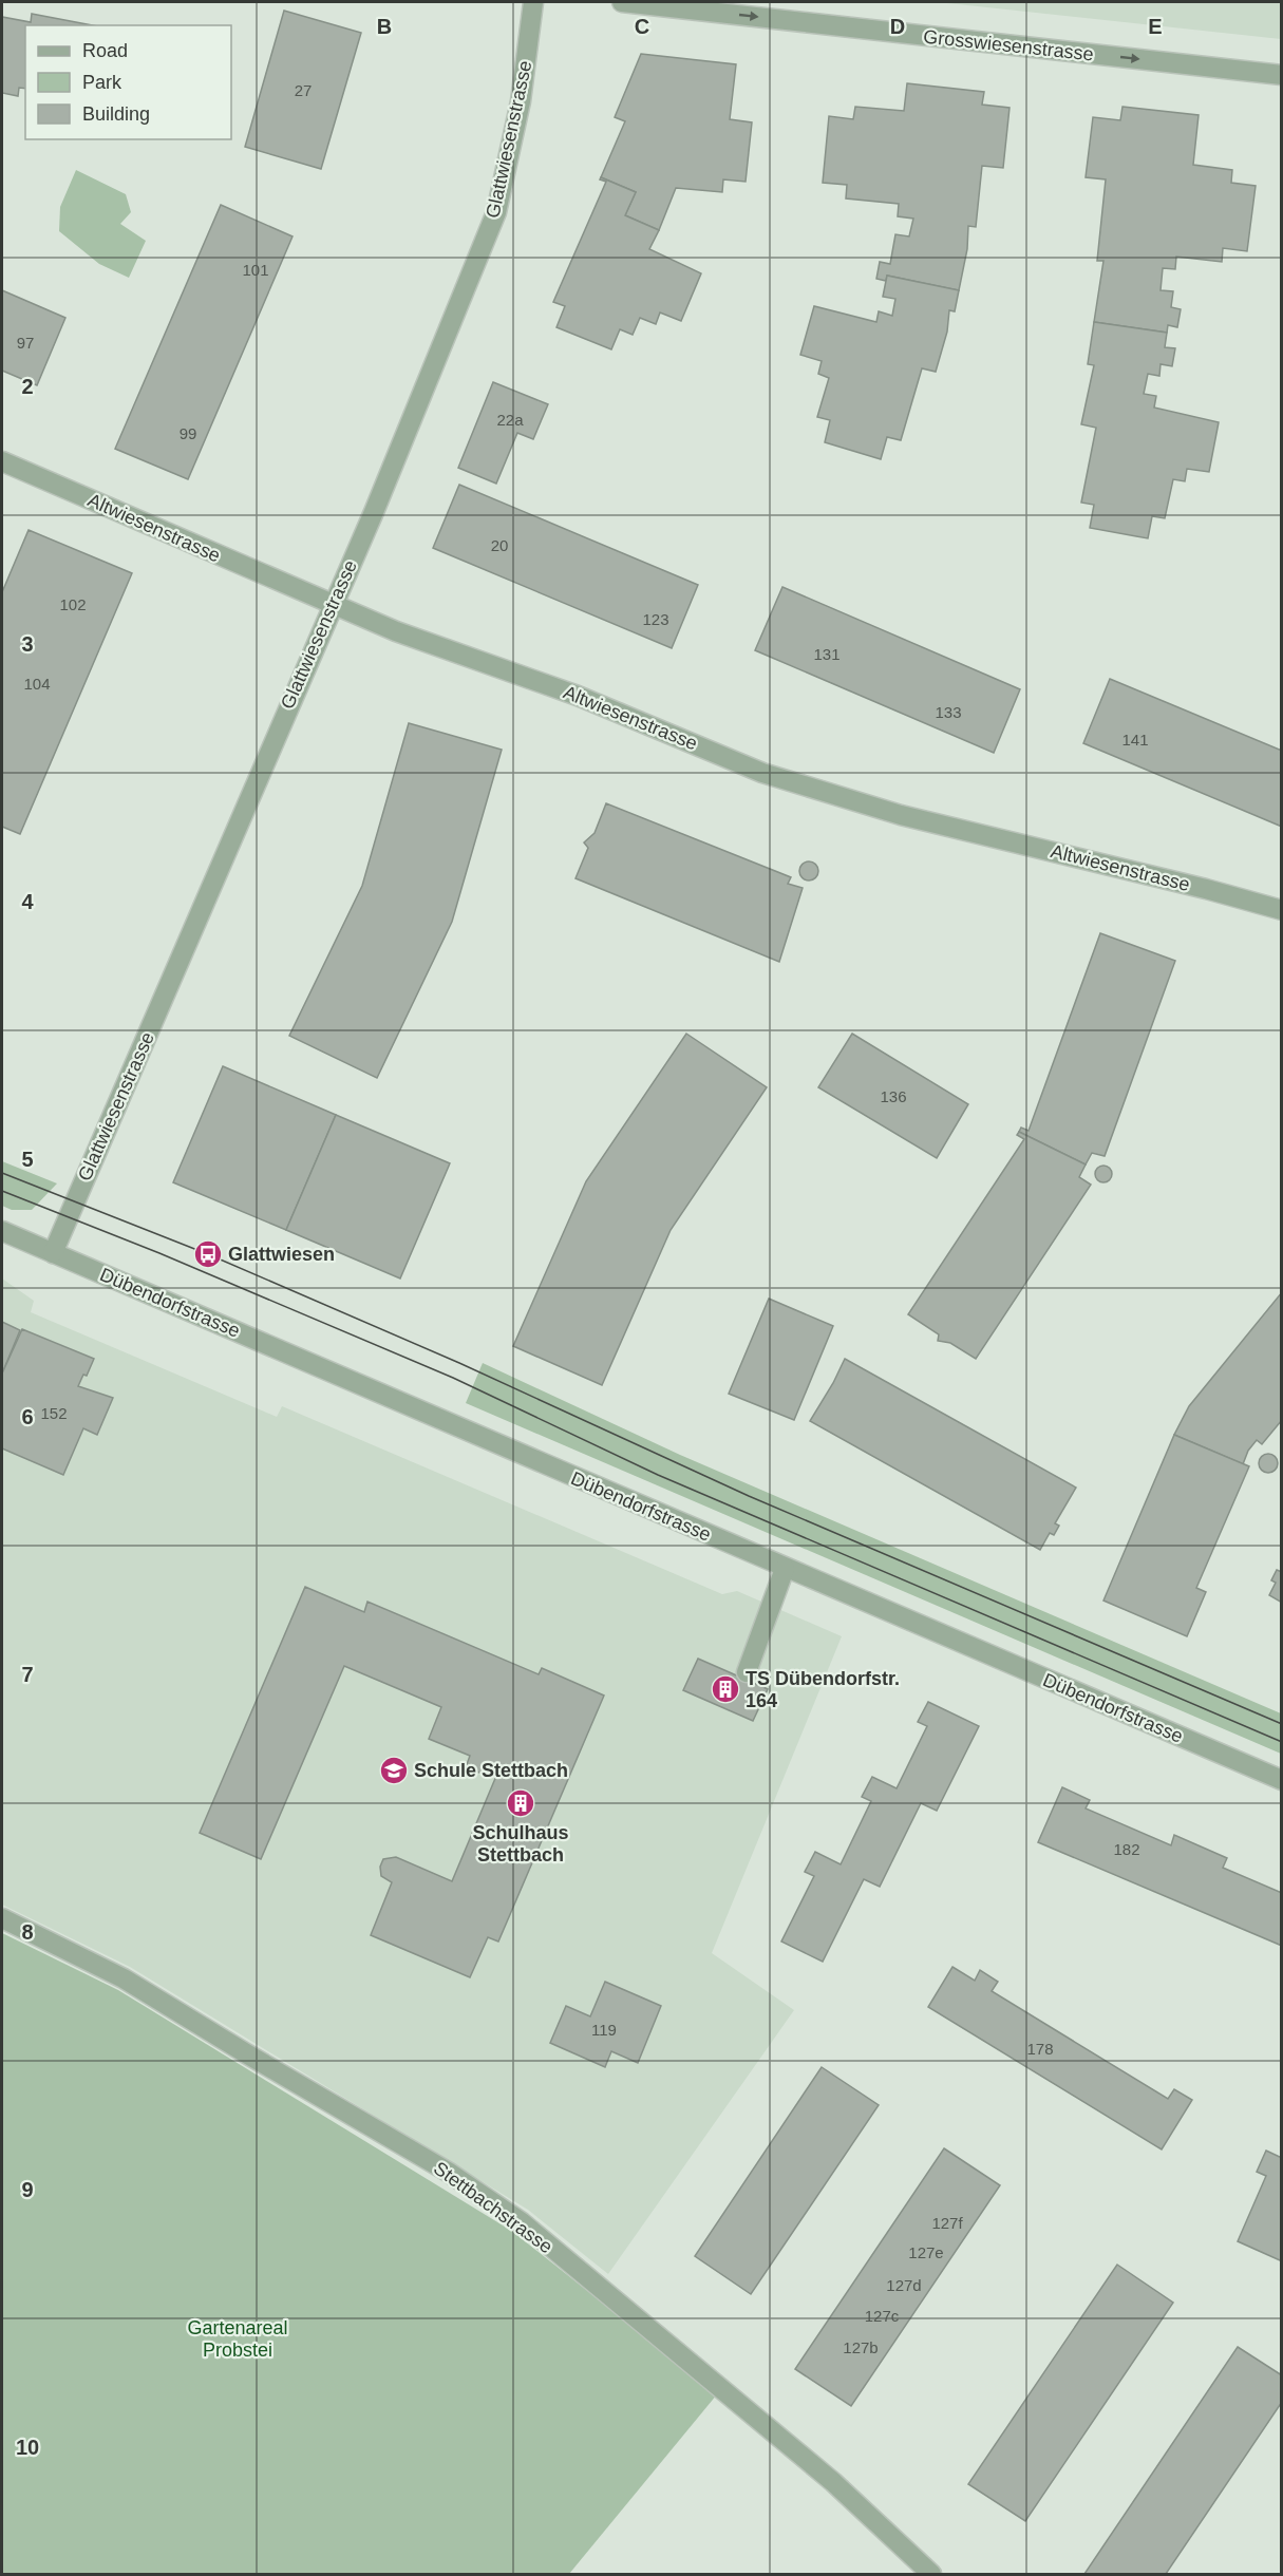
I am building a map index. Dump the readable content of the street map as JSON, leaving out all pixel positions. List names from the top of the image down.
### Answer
{
  "streets": {
    "street": [
      "Grosswiesenstrasse",
      "Glattwiesenstrasse",
      "Altwiesenstrasse",
      "Dübendorfstrasse",
      "Stettbachstrasse"
    ]
  },
  "crossings": [
    ["Glattwiesenstrasse", "Altwiesenstrasse"],
    ["Glattwiesenstrasse", "Dübendorfstrasse"]
  ],
  "one_way": ["Grosswiesenstrasse"],
  "parks": ["Gartenareal Probstei"],
  "places": {
    "bus stop": ["Glattwiesen"],
    "building": ["TS Dübendorfstr. 164", "Schulhaus Stettbach"],
    "school or university": ["Schule Stettbach"]
  },
  "house_numbers": [
    "27",
    "101",
    "97",
    "22a",
    "99",
    "20",
    "102",
    "123",
    "131",
    "104",
    "133",
    "141",
    "136",
    "152",
    "182",
    "119",
    "178",
    "127f",
    "127e",
    "127d",
    "127c",
    "127b"
  ],
  "legend": ["Road", "Park", "Building"],
  "grid": {
    "columns": [
      "B",
      "C",
      "D",
      "E"
    ],
    "rows": [
      "2",
      "3",
      "4",
      "5",
      "6",
      "7",
      "8",
      "9",
      "10"
    ]
  }
}
